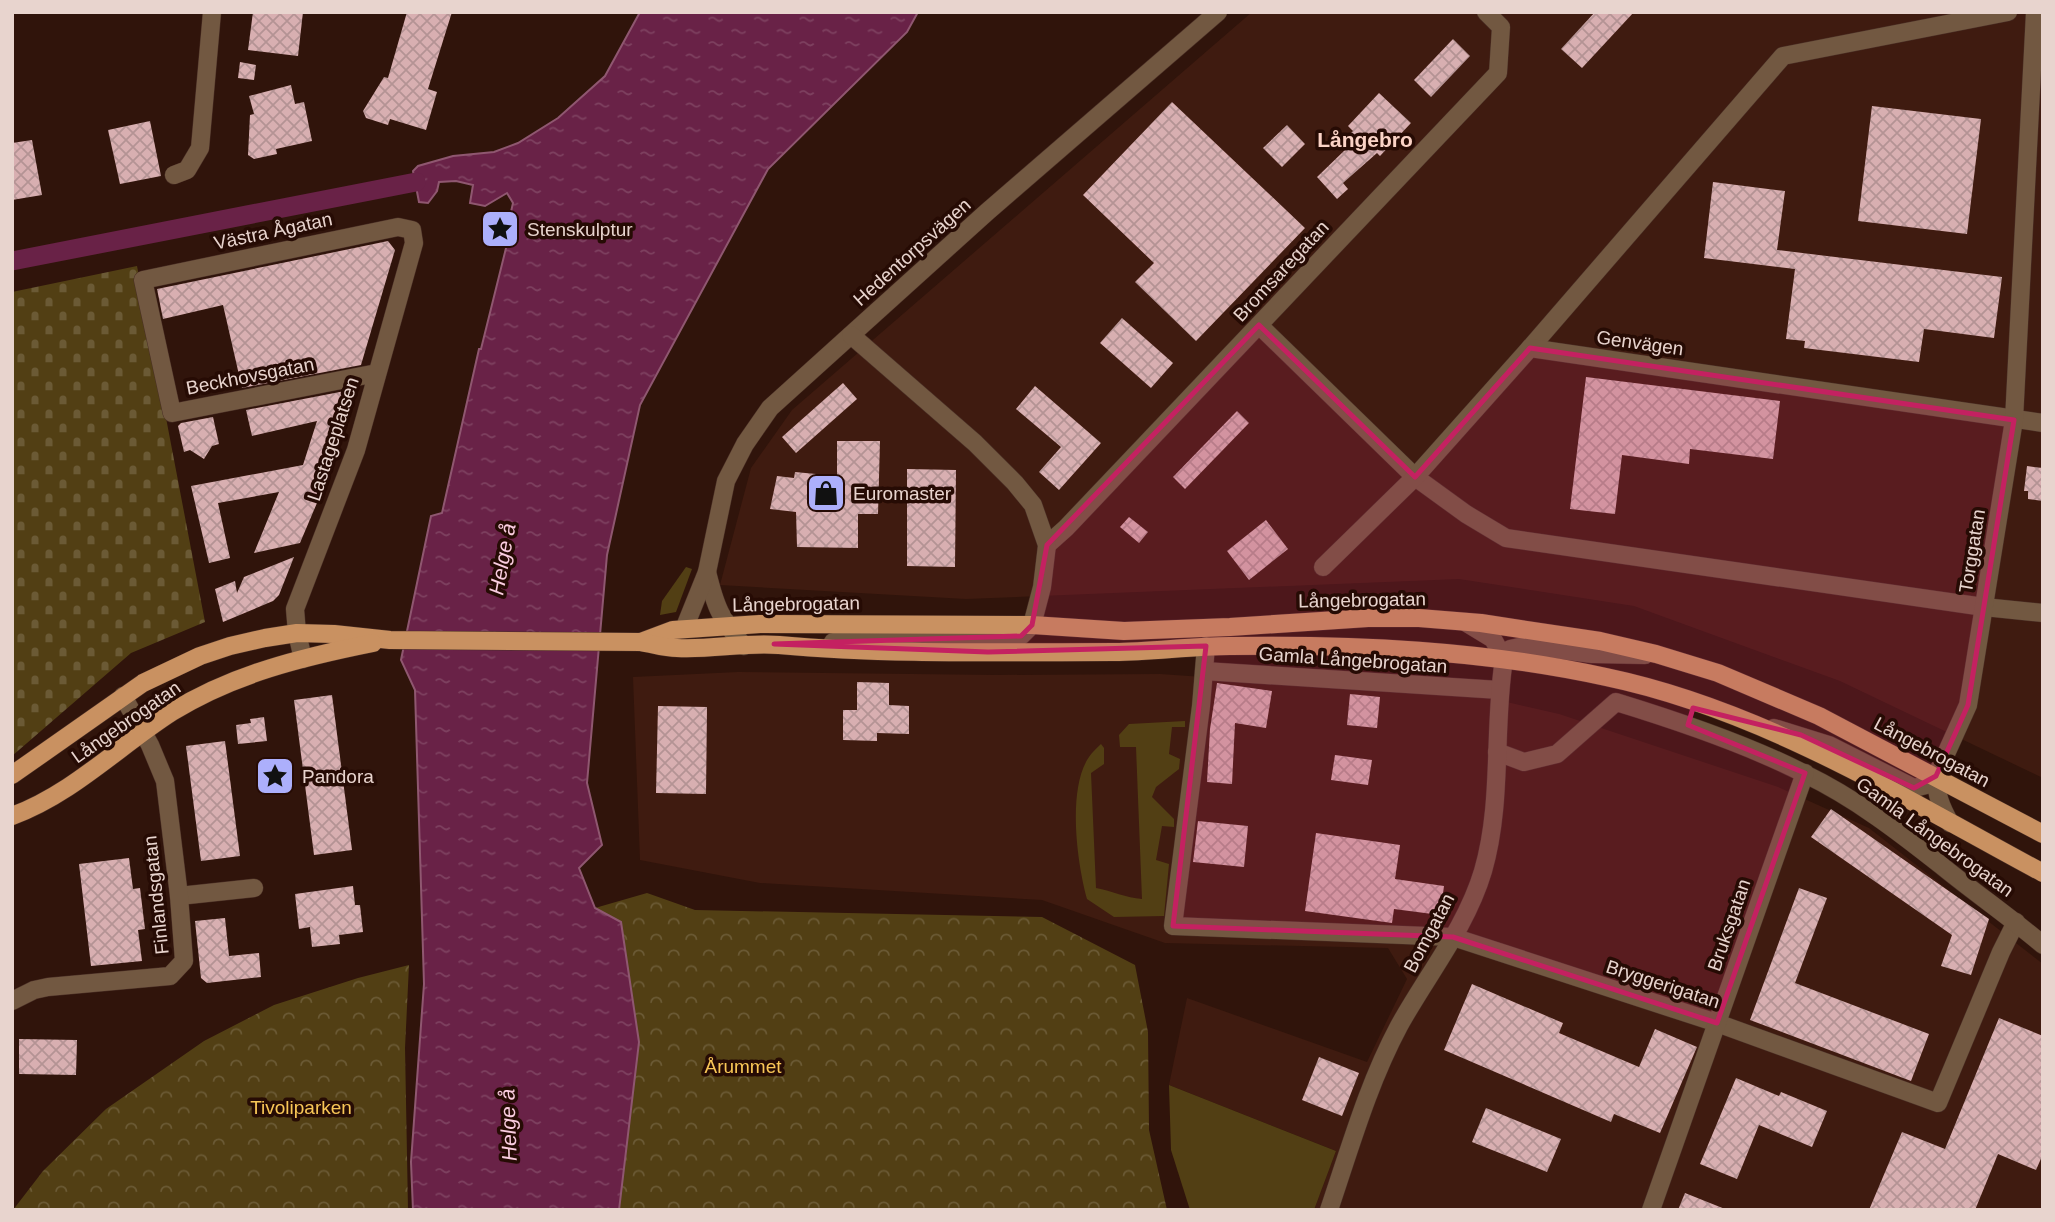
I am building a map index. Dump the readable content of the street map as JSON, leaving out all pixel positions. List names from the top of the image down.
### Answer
{
  "streets": {
    "main road": ["Långebrogatan"],
    "street": [
      "Västra Ågatan",
      "Hedentorpsvägen",
      "Bromsaregatan",
      "Genvägen",
      "Beckhovsgatan",
      "Lastageplatsen",
      "Torggatan",
      "Gamla Långebrogatan",
      "Finlandsgatan",
      "Bruksgatan",
      "Bomgatan",
      "Bryggerigatan"
    ]
  },
  "crossings": [
    ["Västra Ågatan", "Beckhovsgatan"],
    ["Västra Ågatan", "Lastageplatsen"],
    ["Hedentorpsvägen", "Långebrogatan"],
    ["Genvägen", "Torggatan"],
    ["Beckhovsgatan", "Lastageplatsen"],
    ["Lastageplatsen", "Långebrogatan"],
    ["Torggatan", "Långebrogatan"],
    ["Långebrogatan", "Finlandsgatan"],
    ["Långebrogatan", "Bomgatan"],
    ["Gamla Långebrogatan", "Bruksgatan"],
    ["Gamla Långebrogatan", "Bomgatan"],
    ["Gamla Långebrogatan", "Bryggerigatan"],
    ["Bruksgatan", "Bryggerigatan"],
    ["Bomgatan", "Bryggerigatan"]
  ],
  "districts": ["Långebro"],
  "water": ["Helge å"],
  "parks": ["Årummet", "Tivoliparken"],
  "places": {
    "place": ["Stenskulptur", "Pandora"],
    "shop": ["Euromaster"]
  }
}
